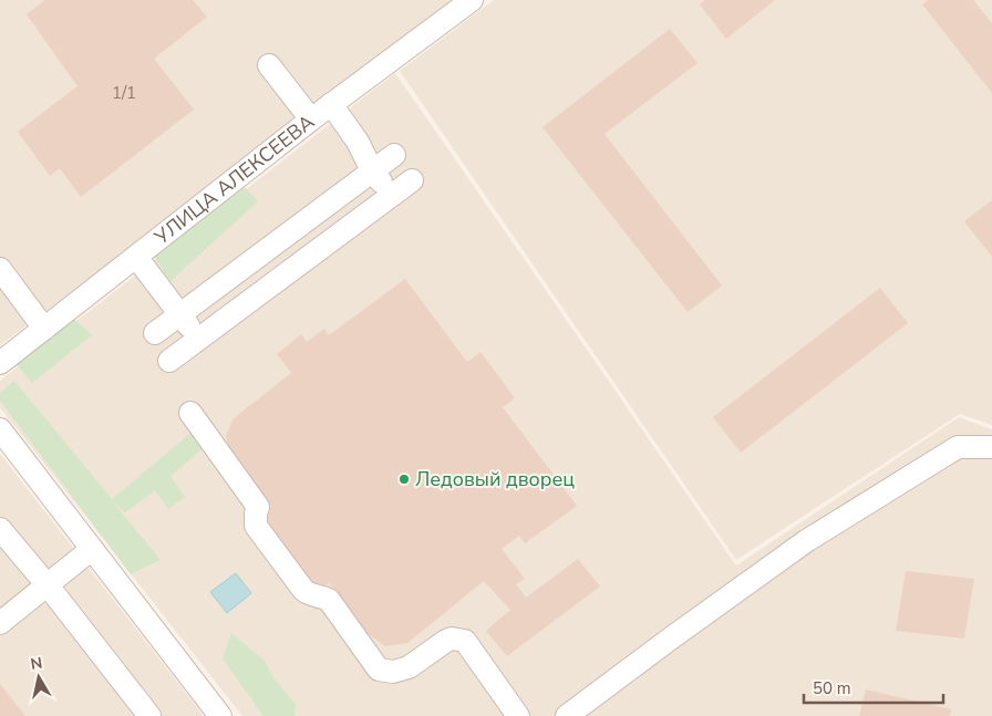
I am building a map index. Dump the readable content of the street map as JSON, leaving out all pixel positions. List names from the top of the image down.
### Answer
{
  "streets": {
    "street": ["УЛИЦА АЛЕКСЕЕВА"]
  },
  "places": ["Ледовый дворец"],
  "house_numbers": ["1/1"],
  "scale_bar": "50 m",
  "north": "top"
}
